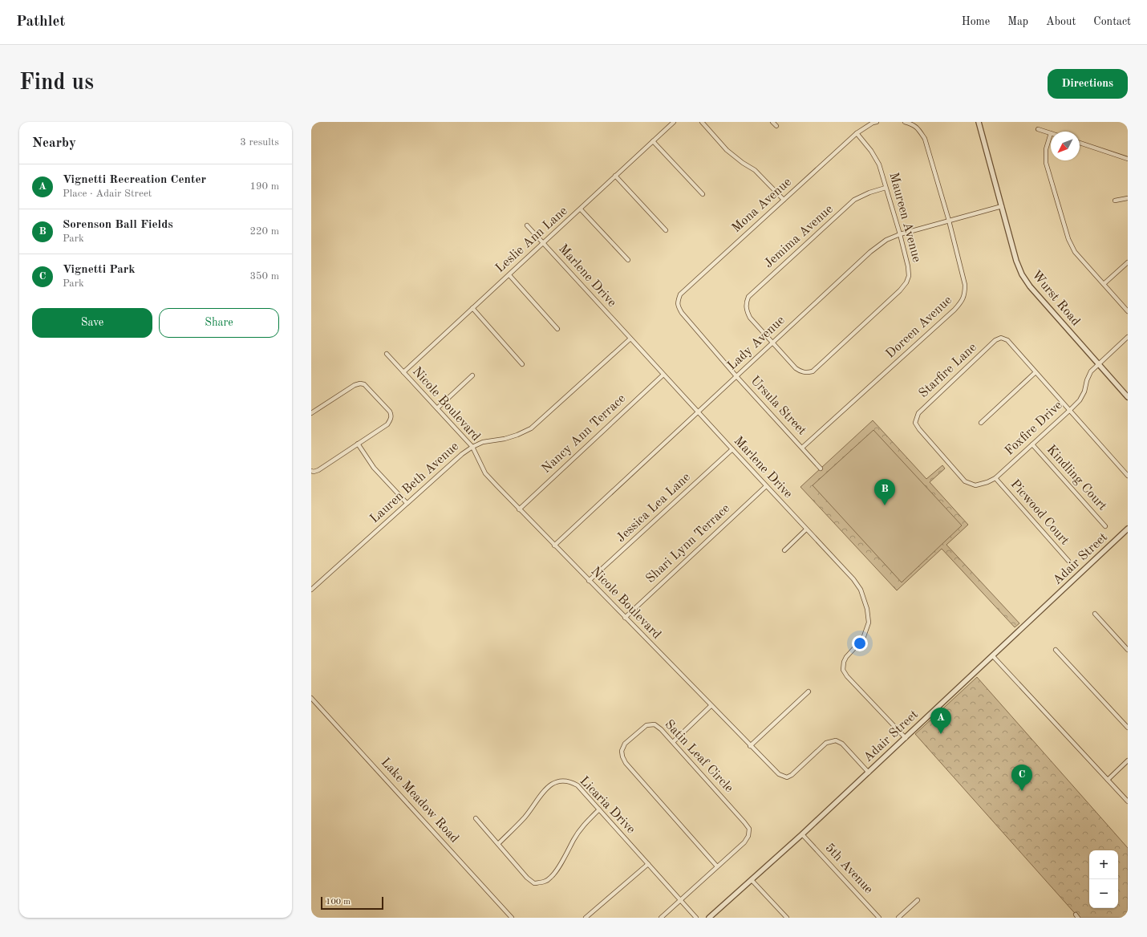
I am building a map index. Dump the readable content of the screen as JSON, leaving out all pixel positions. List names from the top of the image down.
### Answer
{
  "streets": {
    "street": [
      "Mona Avenue",
      "Maureen Avenue",
      "Jemima Avenue",
      "Leslie Ann Lane",
      "Marlene Drive",
      "Wurst Road",
      "Doreen Avenue",
      "Lady Avenue",
      "Starfire Lane",
      "Nicole Boulevard",
      "Ursula Street",
      "Foxfire Drive",
      "Nancy Ann Terrace",
      "Kindling Court",
      "Lauren Beth Avenue",
      "Jessica Lea Lane",
      "Picwood Court",
      "Shari Lynn Terrace",
      "Adair Street",
      "Satin Leaf Circle",
      "Lake Meadow Road",
      "Licaria Drive",
      "5th Avenue"
    ]
  },
  "crossings": [
    ["Mona Avenue", "Maureen Avenue"],
    ["Mona Avenue", "Ursula Street"],
    ["Maureen Avenue", "Jemima Avenue"],
    ["Maureen Avenue", "Lady Avenue"],
    ["Jemima Avenue", "Lady Avenue"],
    ["Leslie Ann Lane", "Marlene Drive"],
    ["Leslie Ann Lane", "Nicole Boulevard"],
    ["Marlene Drive", "Lady Avenue"],
    ["Marlene Drive", "Nancy Ann Terrace"],
    ["Marlene Drive", "Lauren Beth Avenue"],
    ["Marlene Drive", "Jessica Lea Lane"],
    ["Marlene Drive", "Shari Lynn Terrace"],
    ["Marlene Drive", "Adair Street"],
    ["Wurst Road", "Lady Avenue"],
    ["Wurst Road", "Foxfire Drive"],
    ["Doreen Avenue", "Lady Avenue"],
    ["Doreen Avenue", "Ursula Street"],
    ["Lady Avenue", "Nicole Boulevard"],
    ["Lady Avenue", "Ursula Street"],
    ["Starfire Lane", "Foxfire Drive"],
    ["Nicole Boulevard", "Nancy Ann Terrace"],
    ["Nicole Boulevard", "Lauren Beth Avenue"],
    ["Nicole Boulevard", "Jessica Lea Lane"],
    ["Nicole Boulevard", "Shari Lynn Terrace"],
    ["Nicole Boulevard", "Adair Street"],
    ["Foxfire Drive", "Kindling Court"],
    ["Foxfire Drive", "Picwood Court"],
    ["Adair Street", "5th Avenue"]
  ],
  "scale_bar": "100 m",
  "north": "bottom left",
  "page": {
    "header": "Pathlet",
    "nav": [
      "Home",
      "Map",
      "About",
      "Contact"
    ],
    "buttons": [
      "Directions",
      ["Save", "Share"]
    ],
    "title": "Find us",
    "heading": ["Nearby", "3 results"],
    "list": [
      {
        "mark": "A",
        "name": "Vignetti Recreation Center",
        "note": "Place · Adair Street",
        "value": "190 m"
      },
      {
        "mark": "B",
        "name": "Sorenson Ball Fields",
        "note": "Park",
        "value": "220 m"
      },
      {
        "mark": "C",
        "name": "Vignetti Park",
        "note": "Park",
        "value": "350 m"
      }
    ],
    "pins": ["B", "A", "C"],
    "map_buttons": ["+", "−"],
    "scale": "100 m"
  }
}
